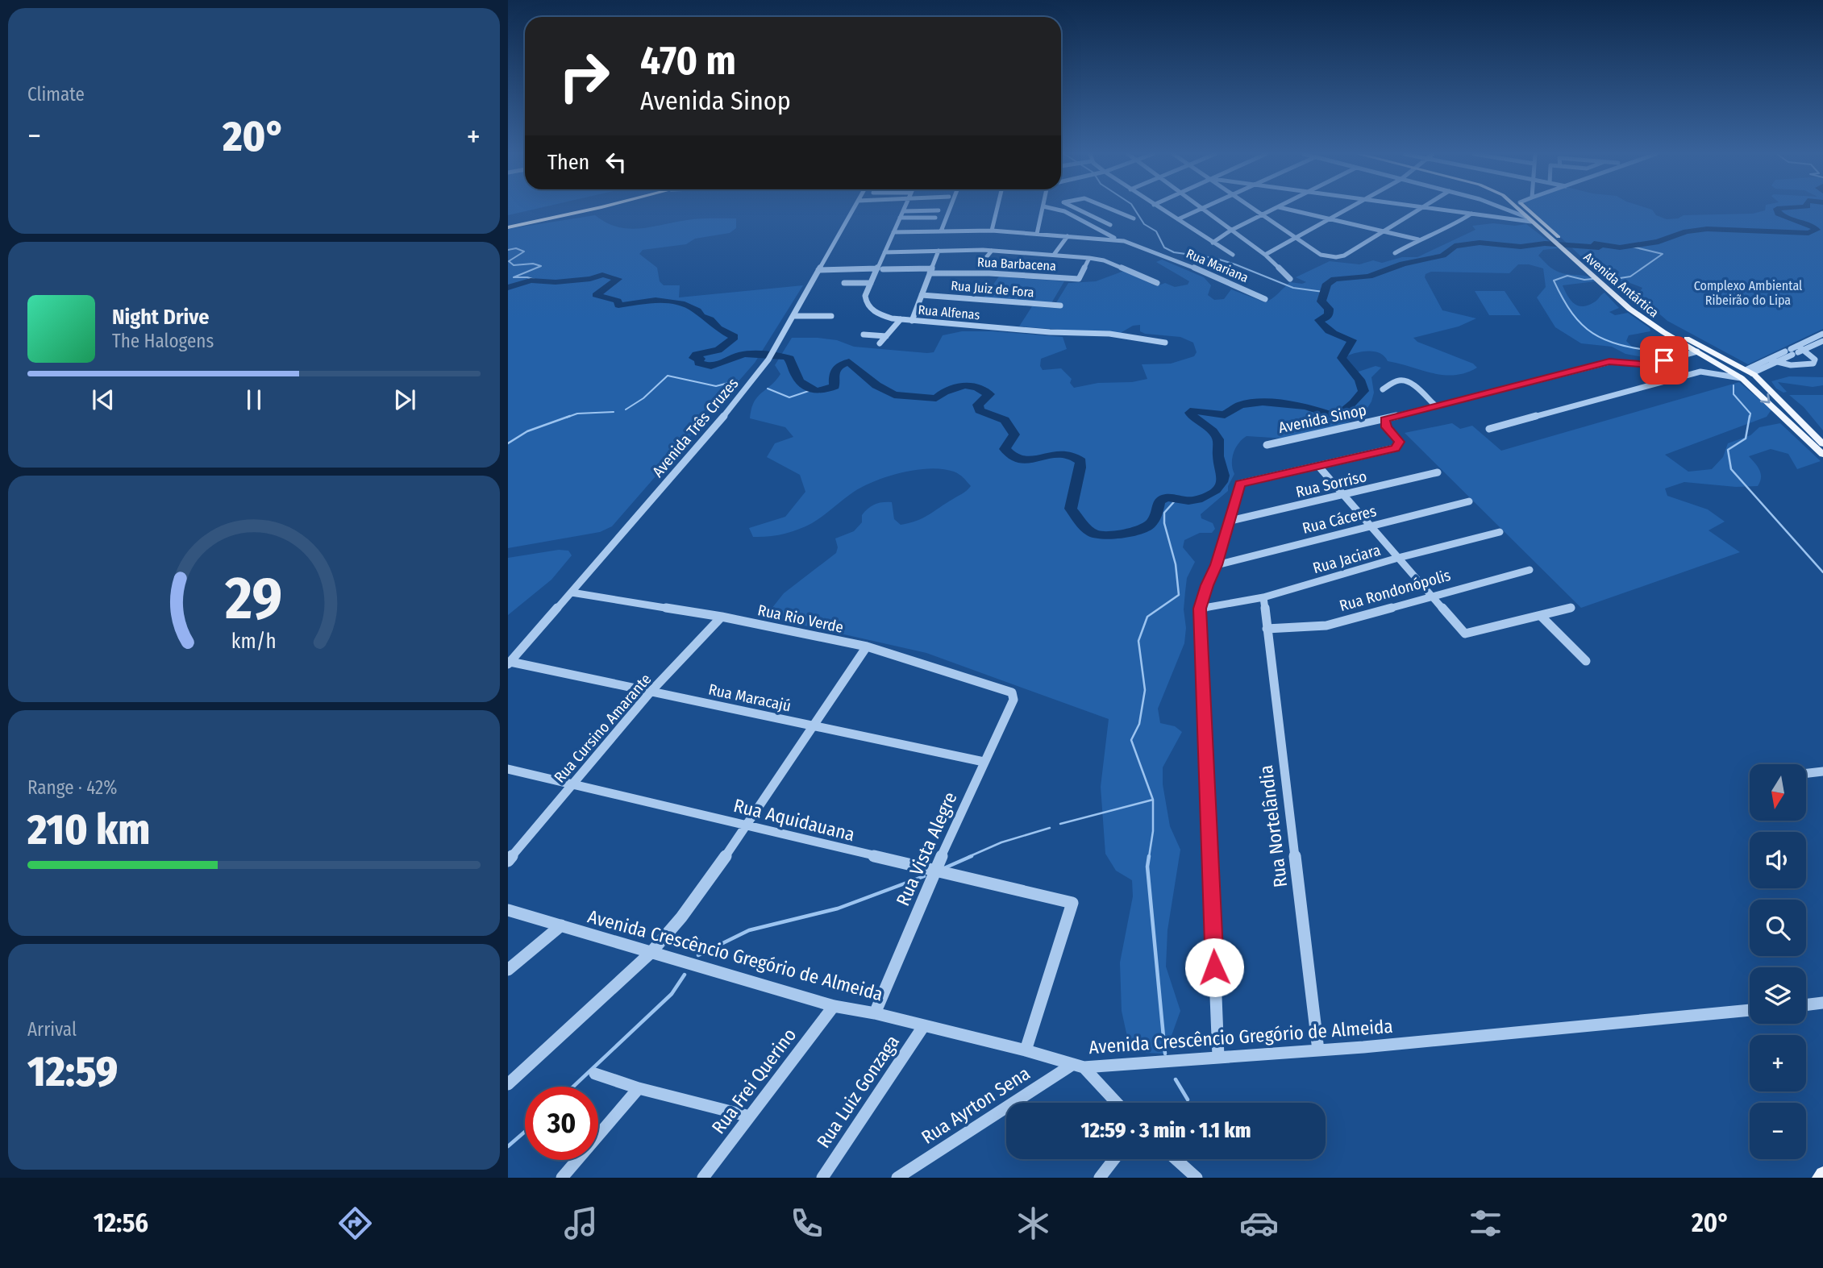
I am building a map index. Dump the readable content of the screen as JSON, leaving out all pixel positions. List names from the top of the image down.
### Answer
{
  "streets": {
    "main road": ["Avenida Antártica"],
    "street": [
      "Rua Barbacena",
      "Rua Mariana",
      "Rua Juiz de Fora",
      "Rua Alfenas",
      "Avenida Sinop",
      "Avenida Três Cruzes",
      "Rua Sorriso",
      "Rua Cáceres",
      "Rua Jaciara",
      "Rua Rondonópolis",
      "Rua Rio Verde",
      "Rua Maracajú",
      "Rua Cursino Amarante",
      "Rua Aquidauana",
      "Rua Nortelândia",
      "Rua Vista Alegre",
      "Avenida Crescêncio Gregório de Almeida",
      "Rua Frei Querino",
      "Rua Luiz Gonzaga",
      "Rua Ayrton Sena"
    ]
  },
  "crossings": [
    ["Rua Mariana", "Rua Alfenas"],
    ["Avenida Antártica", "Avenida Sinop"],
    ["Avenida Sinop", "Rua Sorriso"],
    ["Avenida Sinop", "Rua Cáceres"],
    ["Avenida Sinop", "Rua Jaciara"],
    ["Avenida Sinop", "Avenida Crescêncio Gregório de Almeida"],
    ["Avenida Três Cruzes", "Rua Rio Verde"],
    ["Avenida Três Cruzes", "Rua Maracajú"],
    ["Rua Jaciara", "Rua Nortelândia"],
    ["Rua Rondonópolis", "Rua Nortelândia"],
    ["Rua Rio Verde", "Rua Cursino Amarante"],
    ["Rua Rio Verde", "Rua Vista Alegre"],
    ["Rua Maracajú", "Rua Cursino Amarante"],
    ["Rua Maracajú", "Rua Vista Alegre"],
    ["Rua Cursino Amarante", "Rua Aquidauana"],
    ["Rua Aquidauana", "Rua Vista Alegre"],
    ["Rua Aquidauana", "Avenida Crescêncio Gregório de Almeida"],
    ["Rua Nortelândia", "Avenida Crescêncio Gregório de Almeida"],
    ["Rua Vista Alegre", "Avenida Crescêncio Gregório de Almeida"],
    ["Avenida Crescêncio Gregório de Almeida", "Rua Frei Querino"],
    ["Avenida Crescêncio Gregório de Almeida", "Rua Luiz Gonzaga"],
    ["Avenida Crescêncio Gregório de Almeida", "Rua Ayrton Sena"]
  ],
  "parks": ["Complexo Ambiental Ribeirão do Lipa"],
  "north": "bottom",
  "page": {
    "tile": [
      "Climate",
      ["Range · 42%", "210 km"],
      ["Arrival", "12:59"]
    ],
    "turn": ["470 m", "Avenida Sinop"],
    "heat": ["−", "20°", "+"],
    "then": "Then",
    "song": ["Night Drive", "The Halogens"],
    "map_buttons": ["+", "−"],
    "limit": "30",
    "trip": "12:59 · 3 min · 1.1 km",
    "tabs": ["12:56", "20°"],
    "gauge": ["29", "km/h"]
  }
}
